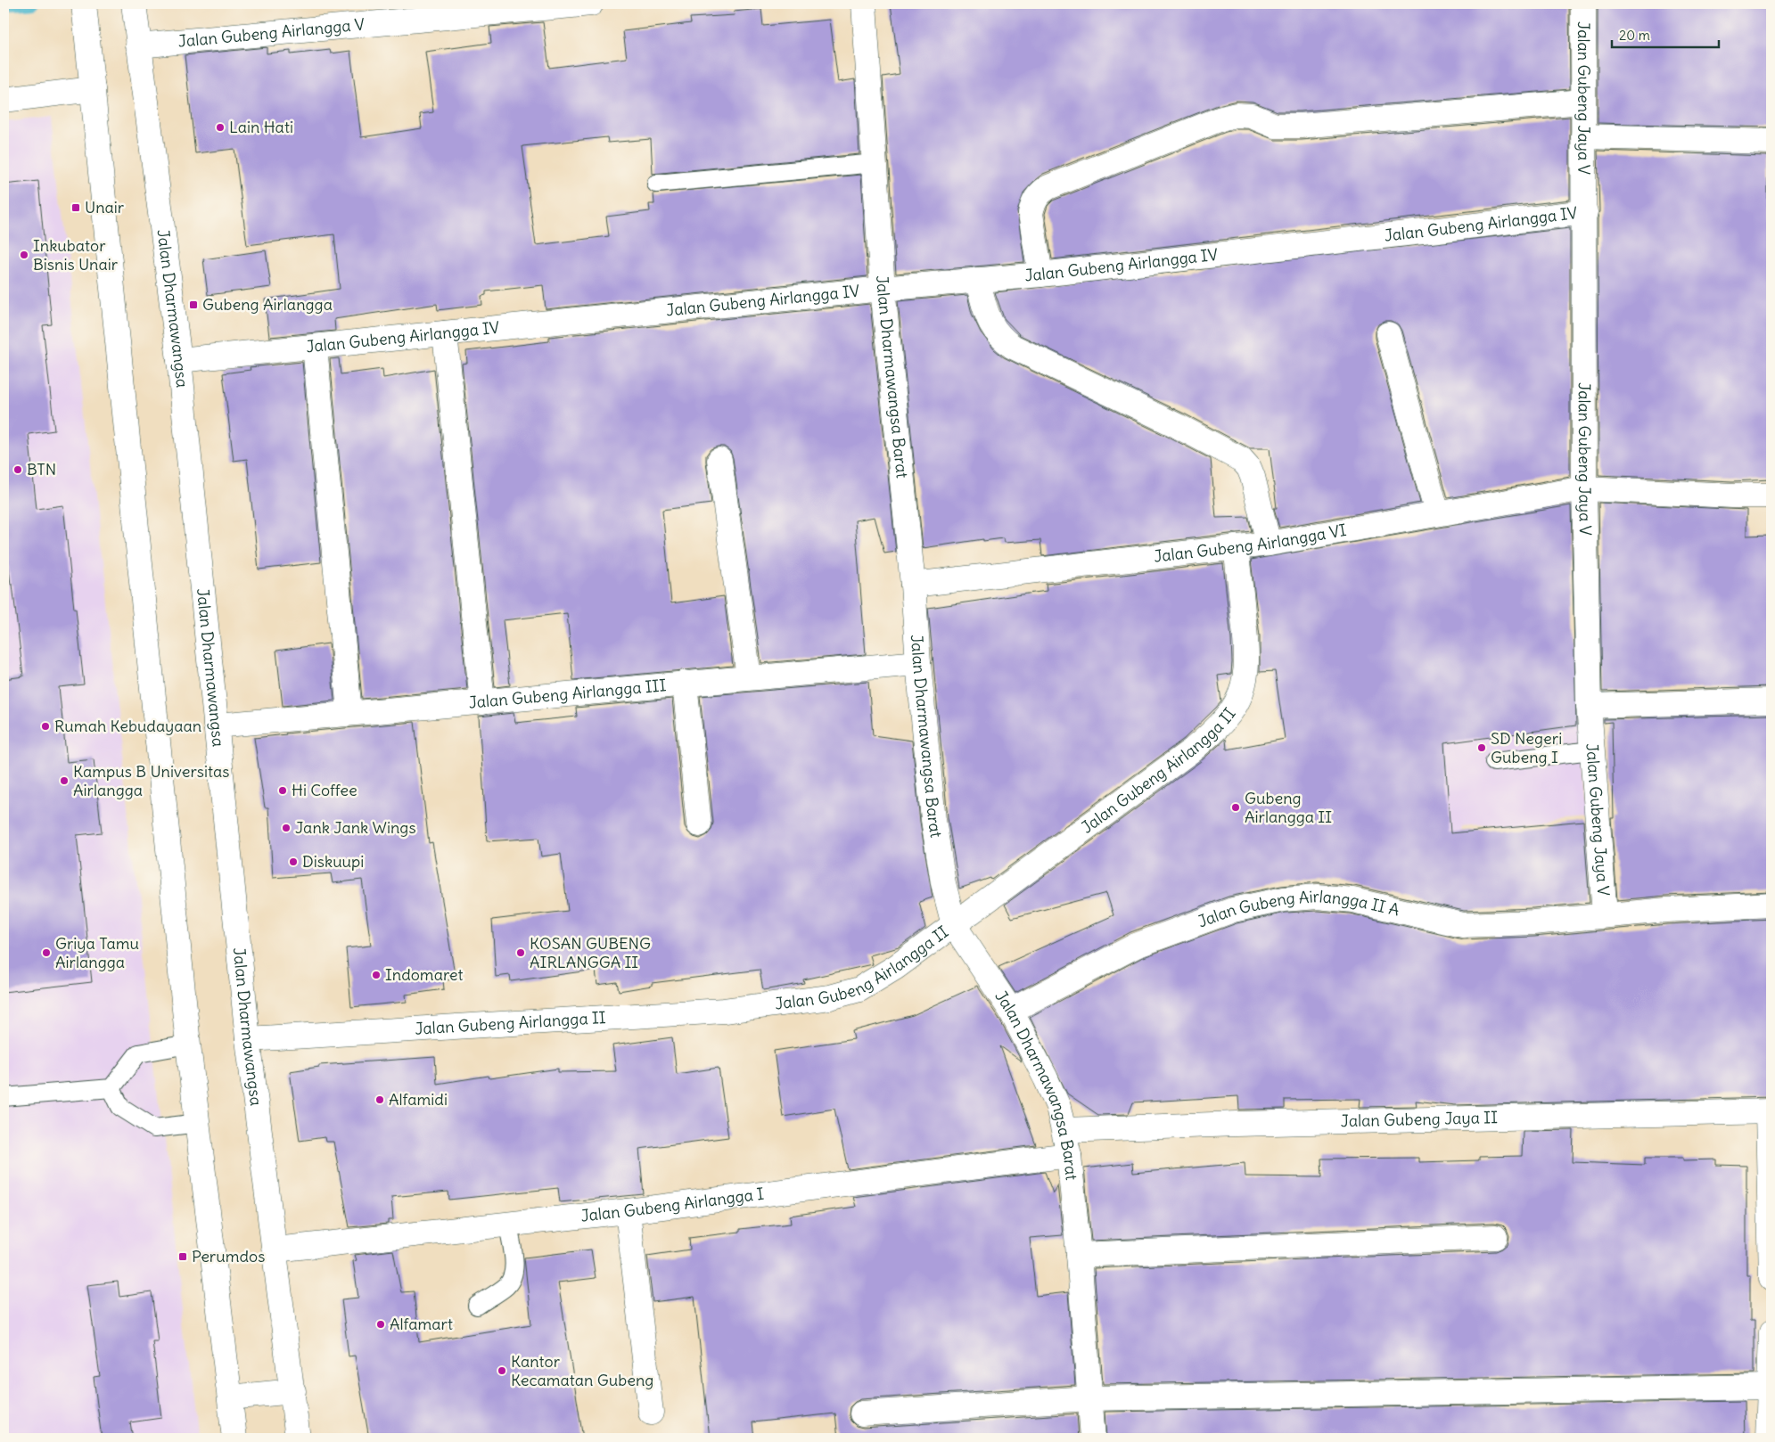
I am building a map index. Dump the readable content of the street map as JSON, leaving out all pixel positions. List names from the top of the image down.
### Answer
{
  "streets": {
    "street": [
      "Jalan Gubeng Airlangga V",
      "Jalan Gubeng Jaya V",
      "Jalan Gubeng Airlangga IV",
      "Jalan Dharmawangsa",
      "Jalan Dharmawangsa Barat",
      "Jalan Gubeng Airlangga VI",
      "Jalan Gubeng Airlangga III",
      "Jalan Gubeng Airlangga II",
      "Jalan Gubeng Airlangga II A",
      "Jalan Gubeng Jaya II",
      "Jalan Gubeng Airlangga I"
    ]
  },
  "crossings": [
    ["Jalan Gubeng Airlangga V", "Jalan Dharmawangsa"],
    ["Jalan Gubeng Jaya V", "Jalan Gubeng Airlangga IV"],
    ["Jalan Gubeng Jaya V", "Jalan Gubeng Airlangga VI"],
    ["Jalan Gubeng Jaya V", "Jalan Gubeng Airlangga II A"],
    ["Jalan Gubeng Airlangga IV", "Jalan Dharmawangsa"],
    ["Jalan Gubeng Airlangga IV", "Jalan Dharmawangsa Barat"],
    ["Jalan Dharmawangsa", "Jalan Gubeng Airlangga III"],
    ["Jalan Dharmawangsa", "Jalan Gubeng Airlangga II"],
    ["Jalan Dharmawangsa", "Jalan Gubeng Airlangga I"],
    ["Jalan Dharmawangsa Barat", "Jalan Gubeng Airlangga VI"],
    ["Jalan Dharmawangsa Barat", "Jalan Gubeng Airlangga III"],
    ["Jalan Dharmawangsa Barat", "Jalan Gubeng Airlangga II"],
    ["Jalan Dharmawangsa Barat", "Jalan Gubeng Airlangga II A"],
    ["Jalan Dharmawangsa Barat", "Jalan Gubeng Jaya II"],
    ["Jalan Dharmawangsa Barat", "Jalan Gubeng Airlangga I"],
    ["Jalan Gubeng Airlangga VI", "Jalan Gubeng Airlangga II"]
  ],
  "places": {
    "other": [
      "Lain Hati",
      "Inkubator Bisnis Unair",
      "BTN",
      "Rumah Kebudayaan",
      "SD Negeri Gubeng I",
      "Kampus B Universitas Airlangga",
      "Hi Coffee",
      "Gubeng Airlangga II",
      "Jank Jank Wings",
      "Diskuupi",
      "Griya Tamu Airlangga",
      "KOSAN GUBENG AIRLANGGA II",
      "Indomaret",
      "Alfamidi",
      "Alfamart",
      "Kantor Kecamatan Gubeng"
    ],
    "transit": ["Unair", "Gubeng Airlangga", "Perumdos"]
  },
  "scale_bar": "20 m"
}
